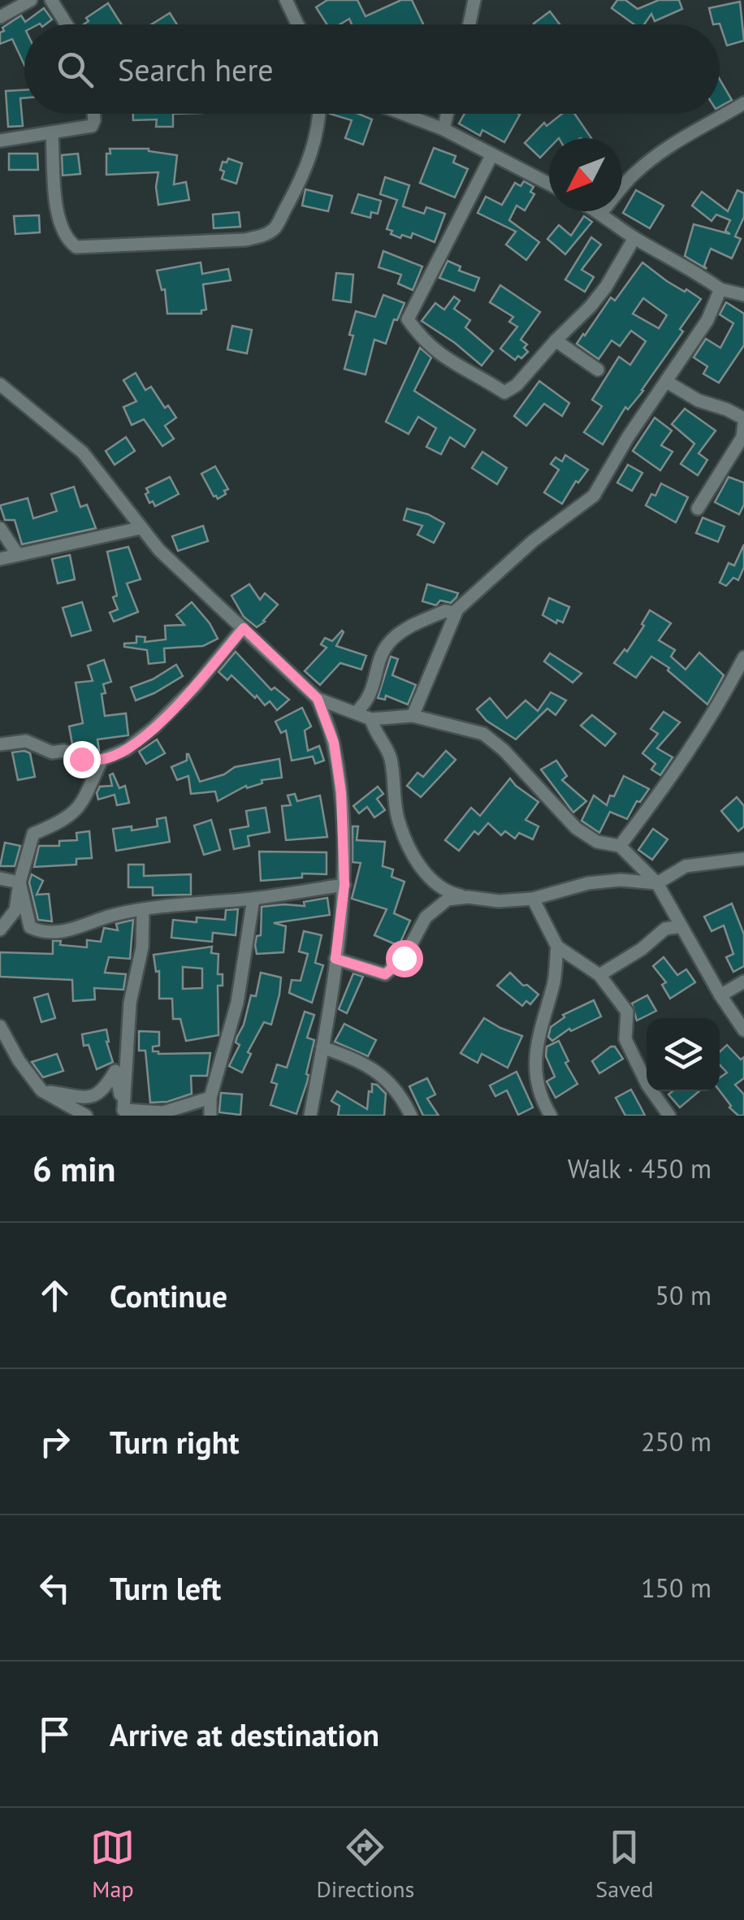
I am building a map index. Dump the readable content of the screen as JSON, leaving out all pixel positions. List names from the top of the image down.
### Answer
{
  "north": "bottom left",
  "page": {
    "search": "Search here",
    "heading": ["6 min", "Walk · 450 m"],
    "list": [
      ["Continue", "50 m"],
      ["Turn right", "250 m"],
      ["Turn left", "150 m"],
      "Arrive at destination"
    ],
    "nav": ["Map", "Directions", "Saved"]
  }
}
